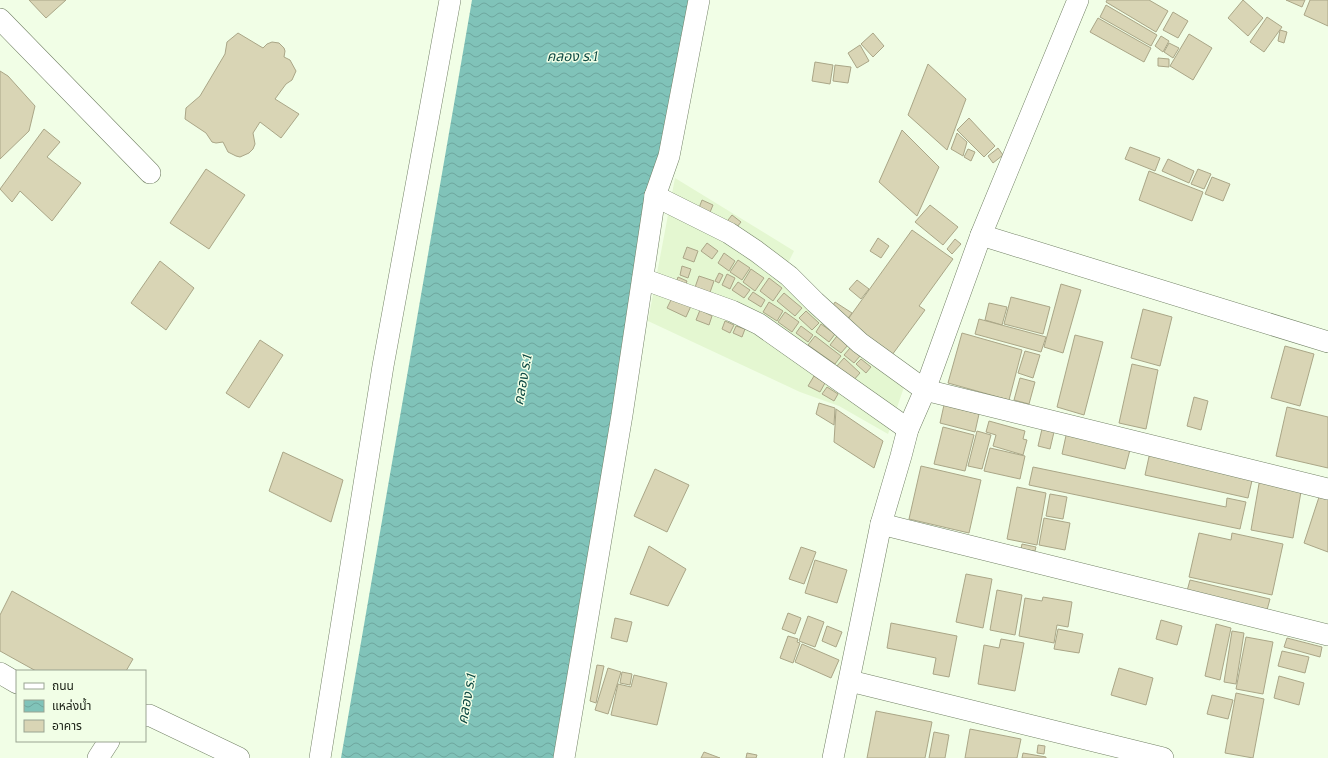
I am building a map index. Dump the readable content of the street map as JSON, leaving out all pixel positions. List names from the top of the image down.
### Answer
{
  "water": ["คลอง ร.1"],
  "legend": ["ถนน", "แหล่งน้ำ", "อาคาร"]
}
